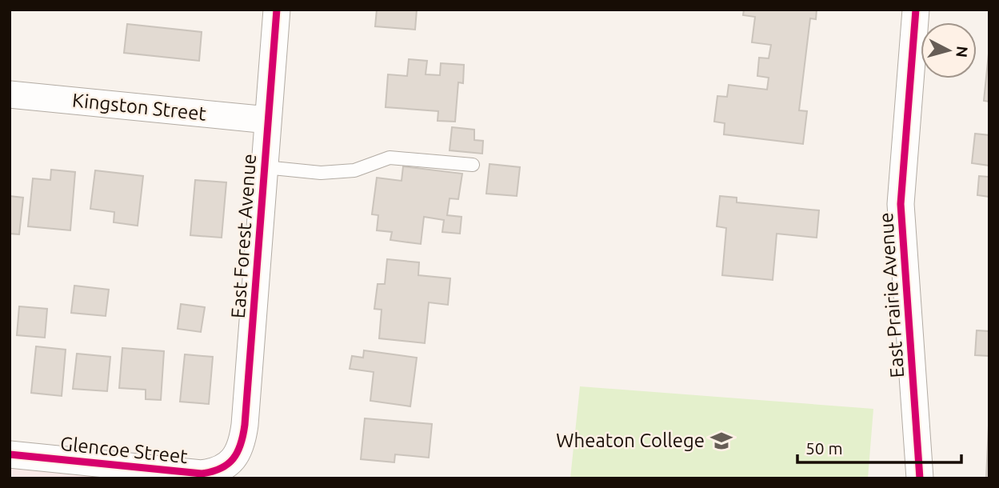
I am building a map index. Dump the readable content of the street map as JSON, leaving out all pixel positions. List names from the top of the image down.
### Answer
{
  "streets": {
    "street": [
      "Kingston Street",
      "East Forest Avenue",
      "East Prairie Avenue",
      "Glencoe Street"
    ]
  },
  "crossings": [
    ["Kingston Street", "East Forest Avenue"],
    ["East Forest Avenue", "Glencoe Street"]
  ],
  "places": {
    "school or university": ["Wheaton College"]
  },
  "scale_bar": "50 m",
  "north": "right"
}
